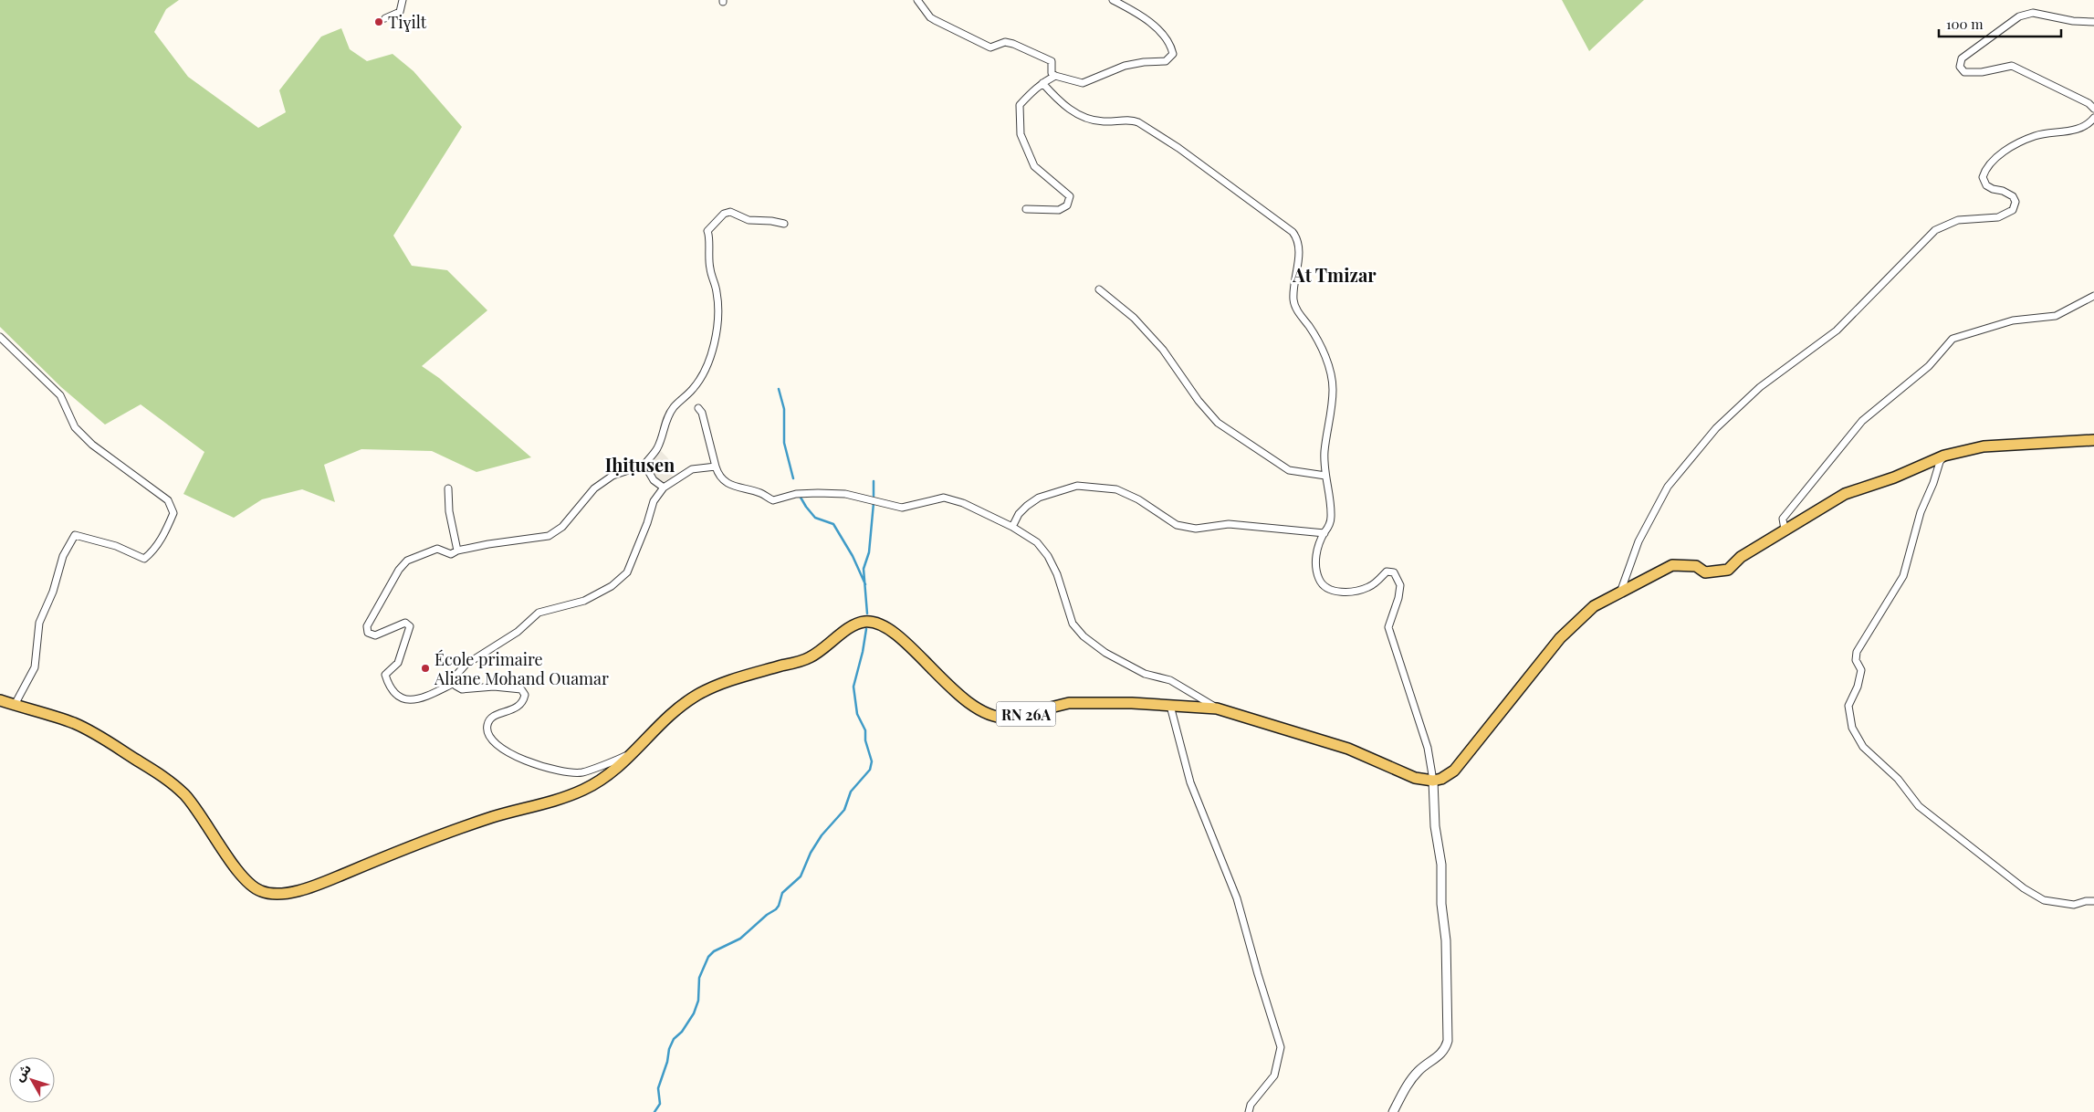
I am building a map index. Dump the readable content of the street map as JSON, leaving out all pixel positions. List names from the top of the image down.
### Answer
{
  "streets": {
    "main road": ["RN 26A"]
  },
  "districts": ["At Tmizar", "Iḥiṭusen"],
  "places": ["Tiɣilt", "École primaire Aliane Mohand Ouamar"],
  "scale_bar": "100 m",
  "north": "top left"
}
